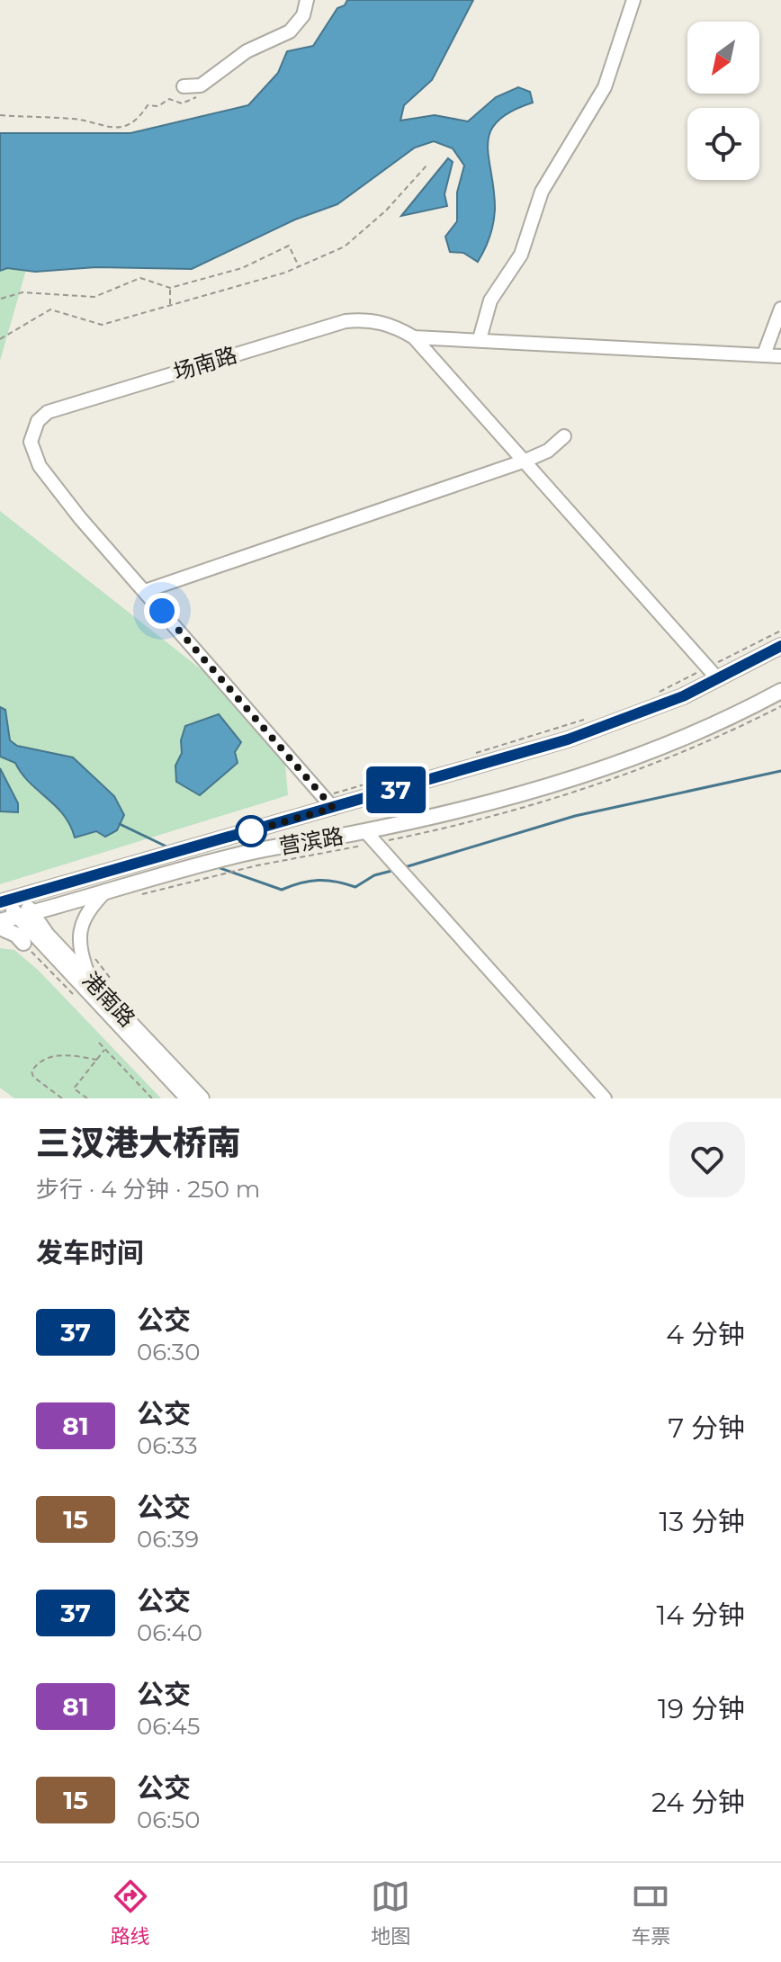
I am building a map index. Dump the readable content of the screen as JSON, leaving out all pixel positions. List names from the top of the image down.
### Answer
{
  "streets": {
    "main road": ["营滨路", "港南路"],
    "street": ["场南路"]
  },
  "crossings": [
    ["场南路", "营滨路"],
    ["营滨路", "港南路"]
  ],
  "lines": ["bus line 37"],
  "north": "bottom left",
  "page": {
    "on_map": "37",
    "heading": [
      ["三汊港大桥南", "步行 · 4 分钟 · 250 m"],
      "发车时间"
    ],
    "list": [
      {
        "mark": "37",
        "name": "公交",
        "note": "06:30",
        "value": "4 分钟"
      },
      {
        "mark": "81",
        "name": "公交",
        "note": "06:33",
        "value": "7 分钟"
      },
      {
        "mark": "15",
        "name": "公交",
        "note": "06:39",
        "value": "13 分钟"
      },
      {
        "mark": "37",
        "name": "公交",
        "note": "06:40",
        "value": "14 分钟"
      },
      {
        "mark": "81",
        "name": "公交",
        "note": "06:45",
        "value": "19 分钟"
      },
      {
        "mark": "15",
        "name": "公交",
        "note": "06:50",
        "value": "24 分钟"
      }
    ],
    "tabs": ["路线", "地图", "车票"]
  }
}
